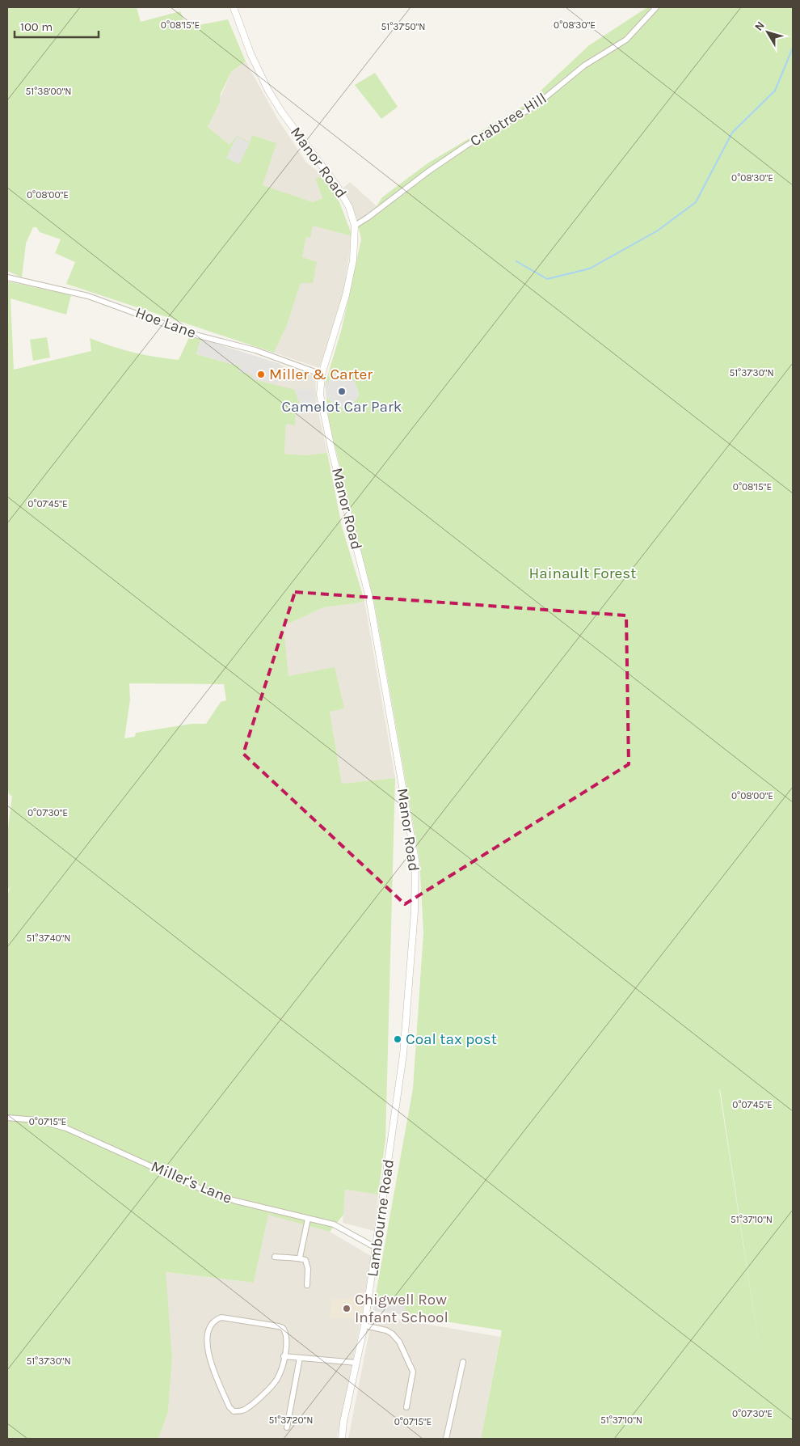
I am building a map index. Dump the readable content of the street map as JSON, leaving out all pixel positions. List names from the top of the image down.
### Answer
{
  "streets": {
    "street": [
      "Crabtree Hill",
      "Manor Road",
      "Hoe Lane",
      "Miller's Lane",
      "Lambourne Road"
    ]
  },
  "crossings": [
    ["Crabtree Hill", "Manor Road"],
    ["Manor Road", "Hoe Lane"],
    ["Manor Road", "Lambourne Road"],
    ["Miller's Lane", "Lambourne Road"]
  ],
  "parks": ["Hainault Forest"],
  "places": [
    "Miller & Carter",
    "Camelot Car Park",
    "Coal tax post",
    "Chigwell Row Infant School"
  ],
  "scale_bar": "100 m",
  "north": "top left",
  "coordinates": [
    "0°08'15\"E",
    "0°08'30\"E",
    "51°37'50\"N",
    "51°38'00\"N",
    "0°08'00\"E",
    "51°37'30\"N",
    "0°07'45\"E",
    "0°07'30\"E",
    "51°37'40\"N",
    "0°07'15\"E",
    "51°37'10\"N",
    "51°37'20\"N"
  ]
}
